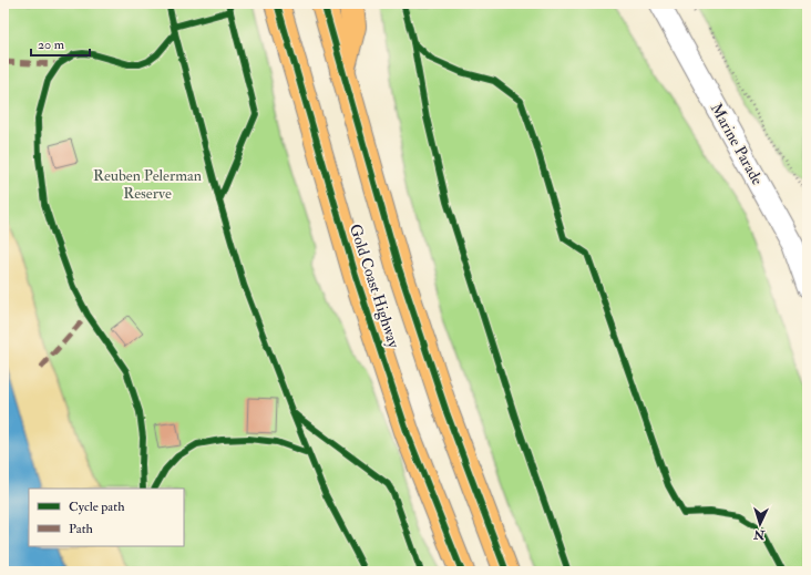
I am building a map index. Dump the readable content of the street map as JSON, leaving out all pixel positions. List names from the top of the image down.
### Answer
{
  "streets": {
    "highway": ["Gold Coast Highway"],
    "street": ["Marine Parade"]
  },
  "parks": ["Reuben Pelerman Reserve"],
  "legend": ["Cycle path", "Path"],
  "scale_bar": "20 m",
  "north": "bottom"
}
